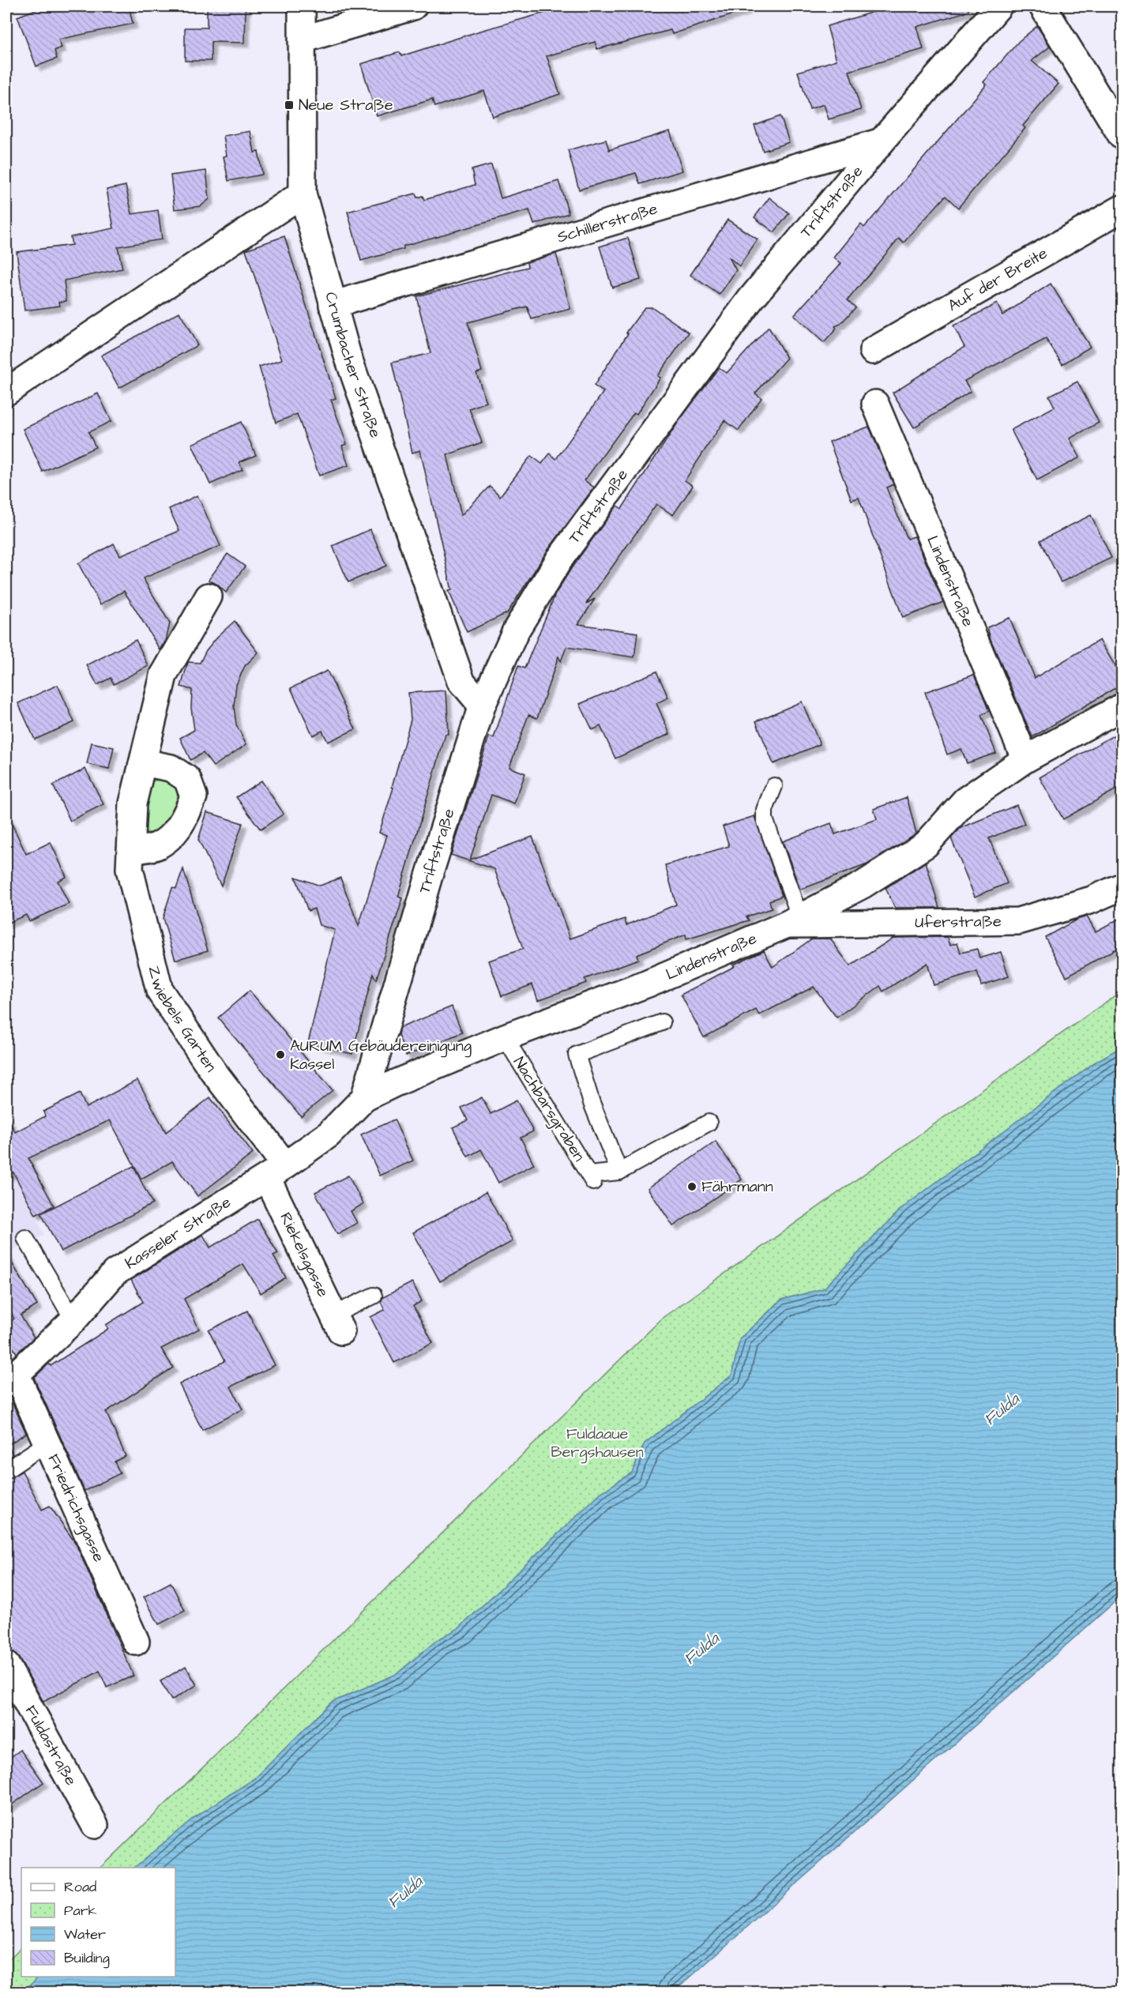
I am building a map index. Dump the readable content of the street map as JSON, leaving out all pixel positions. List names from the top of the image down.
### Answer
{
  "streets": {
    "street": [
      "Triftstraße",
      "Schillerstraße",
      "Auf der Breite",
      "Crumbacher Straße",
      "Lindenstraße",
      "Uferstraße",
      "Zwiebels Garten",
      "Kasseler Straße",
      "Riekelsgasse",
      "Friedrichsgasse",
      "Fuldastraße"
    ],
    "lane": ["Nachbarsgraben"]
  },
  "crossings": [
    ["Triftstraße", "Schillerstraße"],
    ["Triftstraße", "Crumbacher Straße"],
    ["Triftstraße", "Lindenstraße"],
    ["Triftstraße", "Kasseler Straße"],
    ["Schillerstraße", "Crumbacher Straße"],
    ["Lindenstraße", "Uferstraße"],
    ["Lindenstraße", "Nachbarsgraben"],
    ["Lindenstraße", "Kasseler Straße"],
    ["Zwiebels Garten", "Kasseler Straße"],
    ["Zwiebels Garten", "Riekelsgasse"],
    ["Kasseler Straße", "Riekelsgasse"],
    ["Kasseler Straße", "Friedrichsgasse"]
  ],
  "water": ["Fulda"],
  "parks": ["Fuldaaue Bergshausen"],
  "places": {
    "transit": ["Neue Straße"],
    "other": ["AURUM Gebäudereinigung Kassel", "Fährmann"]
  },
  "legend": [
    "Road",
    "Park",
    "Water",
    "Building"
  ]
}
